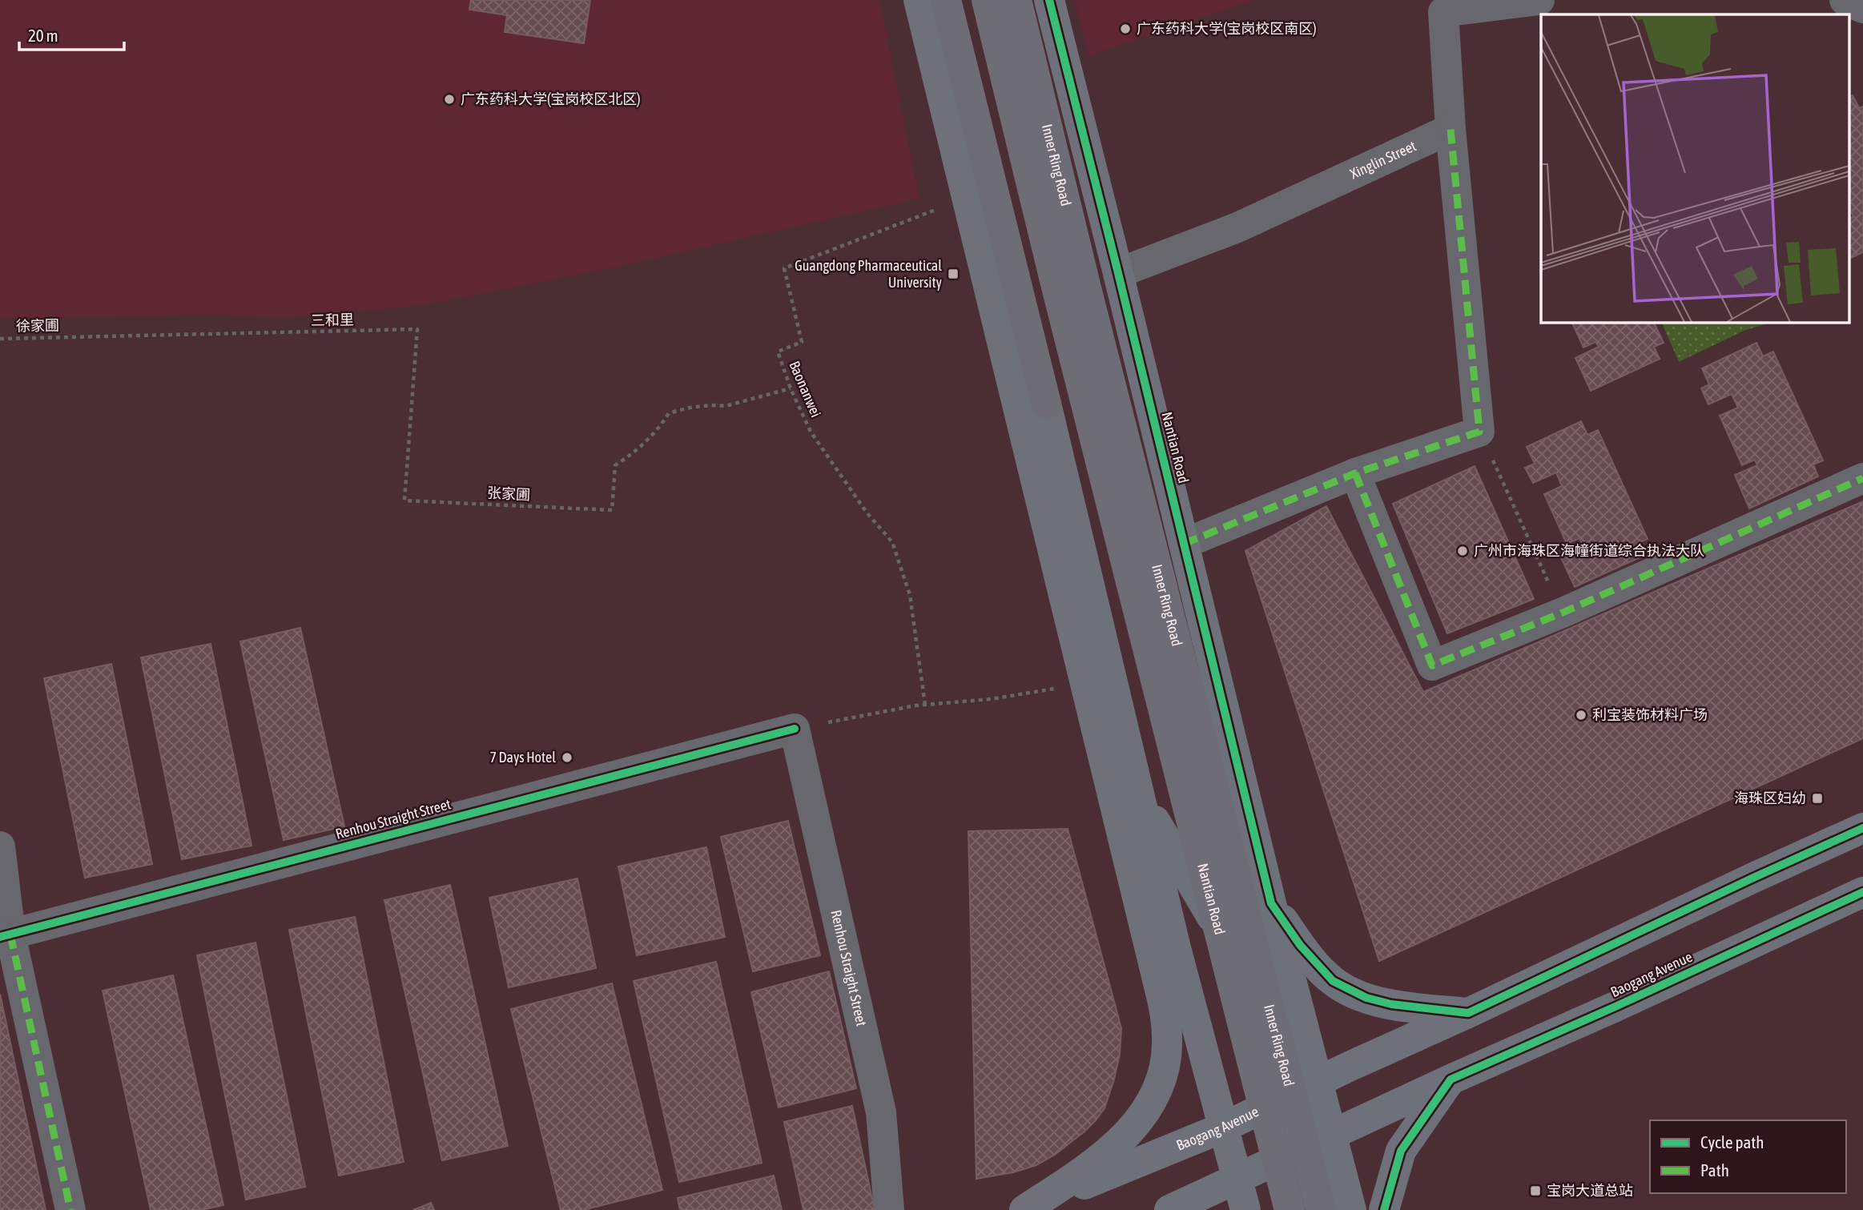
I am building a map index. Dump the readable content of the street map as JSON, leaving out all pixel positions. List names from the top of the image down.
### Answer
{
  "streets": {
    "highway": ["Inner Ring Road"],
    "main road": ["Nantian Road", "Baogang Avenue"],
    "street": ["Xinglin Street", "Renhou Straight Street"],
    "path": [
      "三和里",
      "徐家圃",
      "Baonanwei",
      "张家圃"
    ]
  },
  "crossings": [
    ["Xinglin Street", "Nantian Road"],
    ["Inner Ring Road", "Nantian Road"],
    ["三和里", "徐家圃"],
    ["三和里", "张家圃"],
    ["Baonanwei", "张家圃"],
    ["Nantian Road", "Baogang Avenue"]
  ],
  "places": {
    "other": [
      "广东药科大学(宝岗校区南区)",
      "广东药科大学(宝岗校区北区)",
      "广州市海珠区海幢街道综合执法大队",
      "利宝装饰材料广场",
      "7 Days Hotel"
    ],
    "transit": ["Guangdong Pharmaceutical University", "海珠区妇幼", "宝岗大道总站"]
  },
  "legend": ["Cycle path", "Path"],
  "scale_bar": "20 m"
}
